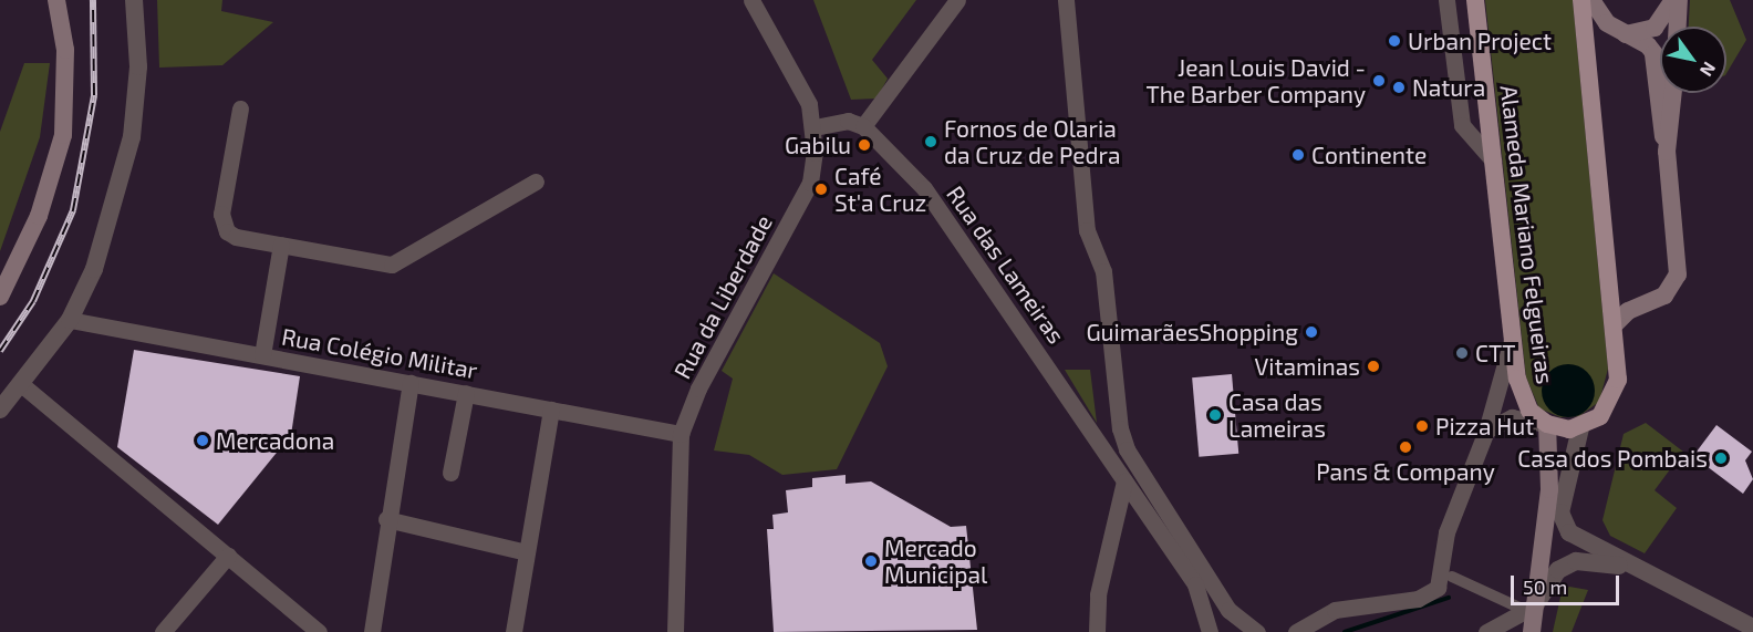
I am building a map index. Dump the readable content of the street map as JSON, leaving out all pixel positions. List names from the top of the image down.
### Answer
{
  "streets": {
    "main road": ["Alameda Mariano Felgueiras"],
    "street": ["Rua das Lameiras", "Rua da Liberdade", "Rua Colégio Militar"]
  },
  "crossings": [
    ["Rua da Liberdade", "Rua Colégio Militar"]
  ],
  "places": [
    "Urban Project",
    "Jean Louis David - The Barber Company",
    "Natura",
    "Fornos de Olaria da Cruz de Pedra",
    "Gabilu",
    "Continente",
    "Café St'a Cruz",
    "GuimarãesShopping",
    "CTT",
    "Vitaminas",
    "Casa das Lameiras",
    "Pizza Hut",
    "Mercadona",
    "Pans & Company",
    "Casa dos Pombais",
    "Mercado Municipal"
  ],
  "scale_bar": "50 m",
  "north": "bottom right"
}
